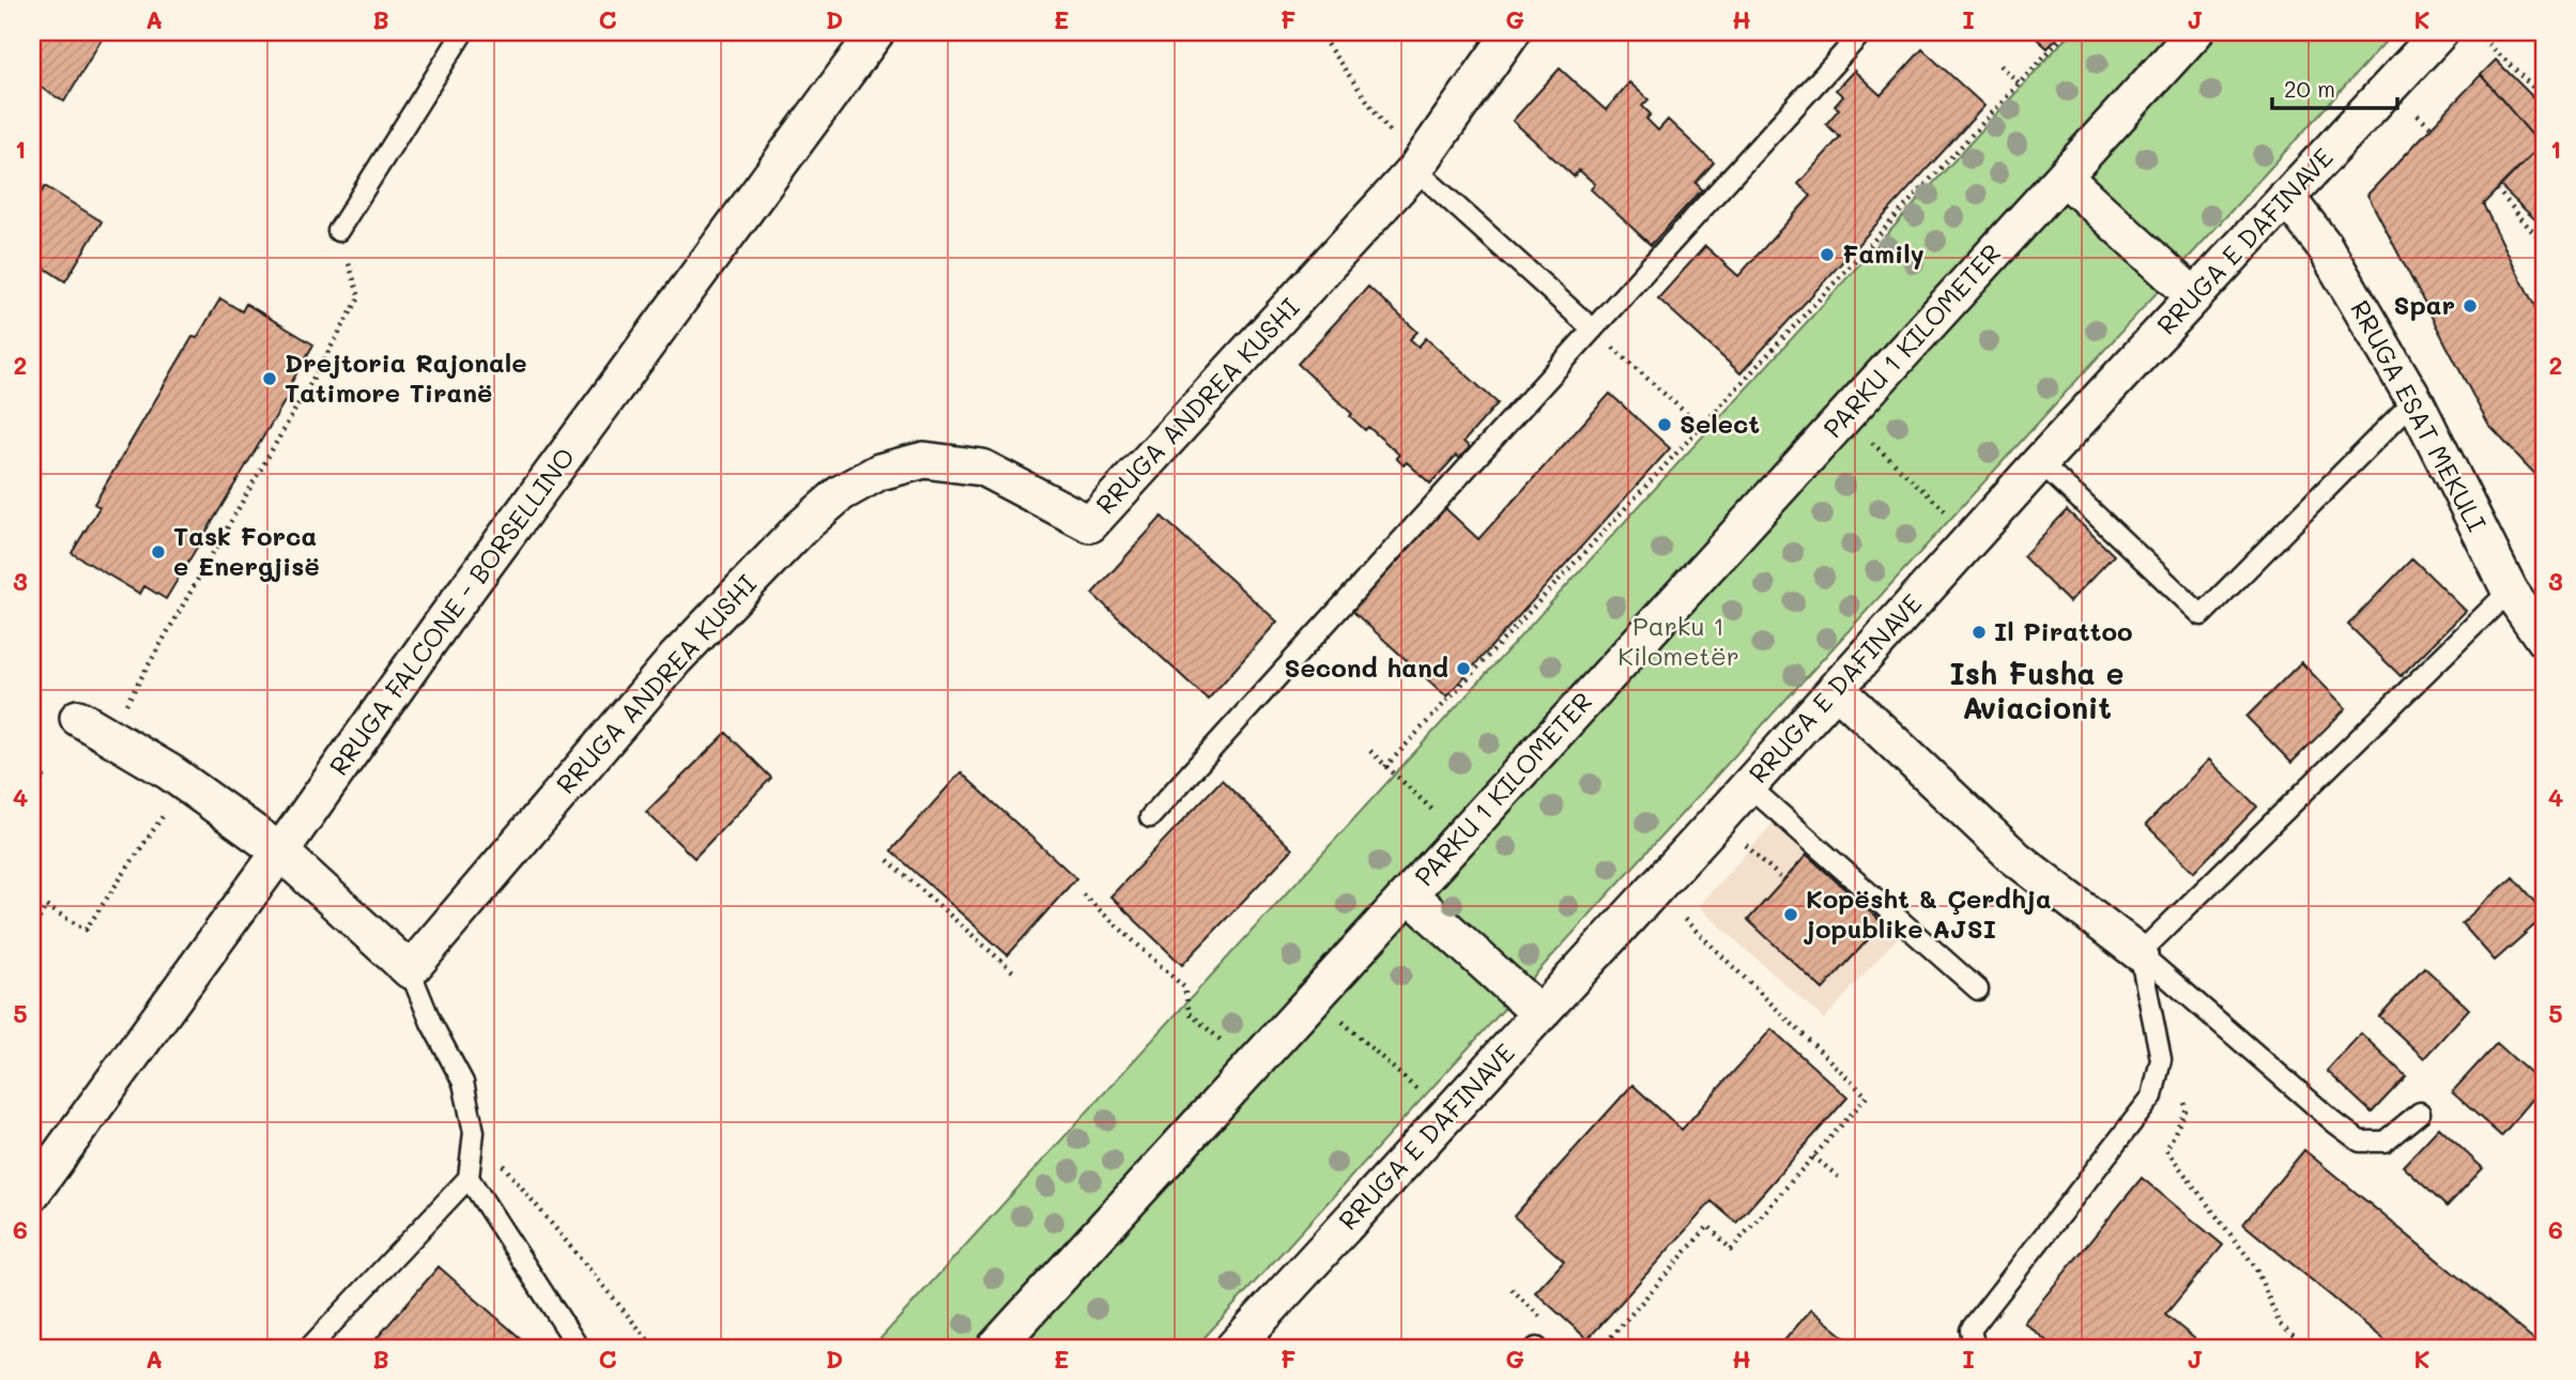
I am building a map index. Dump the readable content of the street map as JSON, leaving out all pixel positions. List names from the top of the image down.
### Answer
{
  "streets": {
    "street": [
      "RRUGA E DAFINAVE",
      "PARKU 1 KILOMETER",
      "RRUGA ANDREA KUSHI",
      "RRUGA ESAT MEKULI",
      "RRUGA FALCONE - BORSELLINO"
    ]
  },
  "crossings": [
    ["RRUGA E DAFINAVE", "RRUGA ESAT MEKULI"]
  ],
  "districts": ["Ish Fusha e Aviacionit"],
  "parks": ["Parku 1 Kilometër"],
  "places": [
    "Family",
    "Spar",
    "Drejtoria Rajonale Tatimore Tiranë",
    "Select",
    "Task Forca e Energjisë",
    "Il Pirattoo",
    "Second hand",
    "Kopësht & Çerdhja jopublike AJSI"
  ],
  "scale_bar": "20 m",
  "grid": {
    "columns": [
      "A",
      "B",
      "C",
      "D",
      "E",
      "F",
      "G",
      "H",
      "I",
      "J",
      "K"
    ],
    "rows": [
      "1",
      "2",
      "3",
      "4",
      "5",
      "6"
    ]
  }
}
